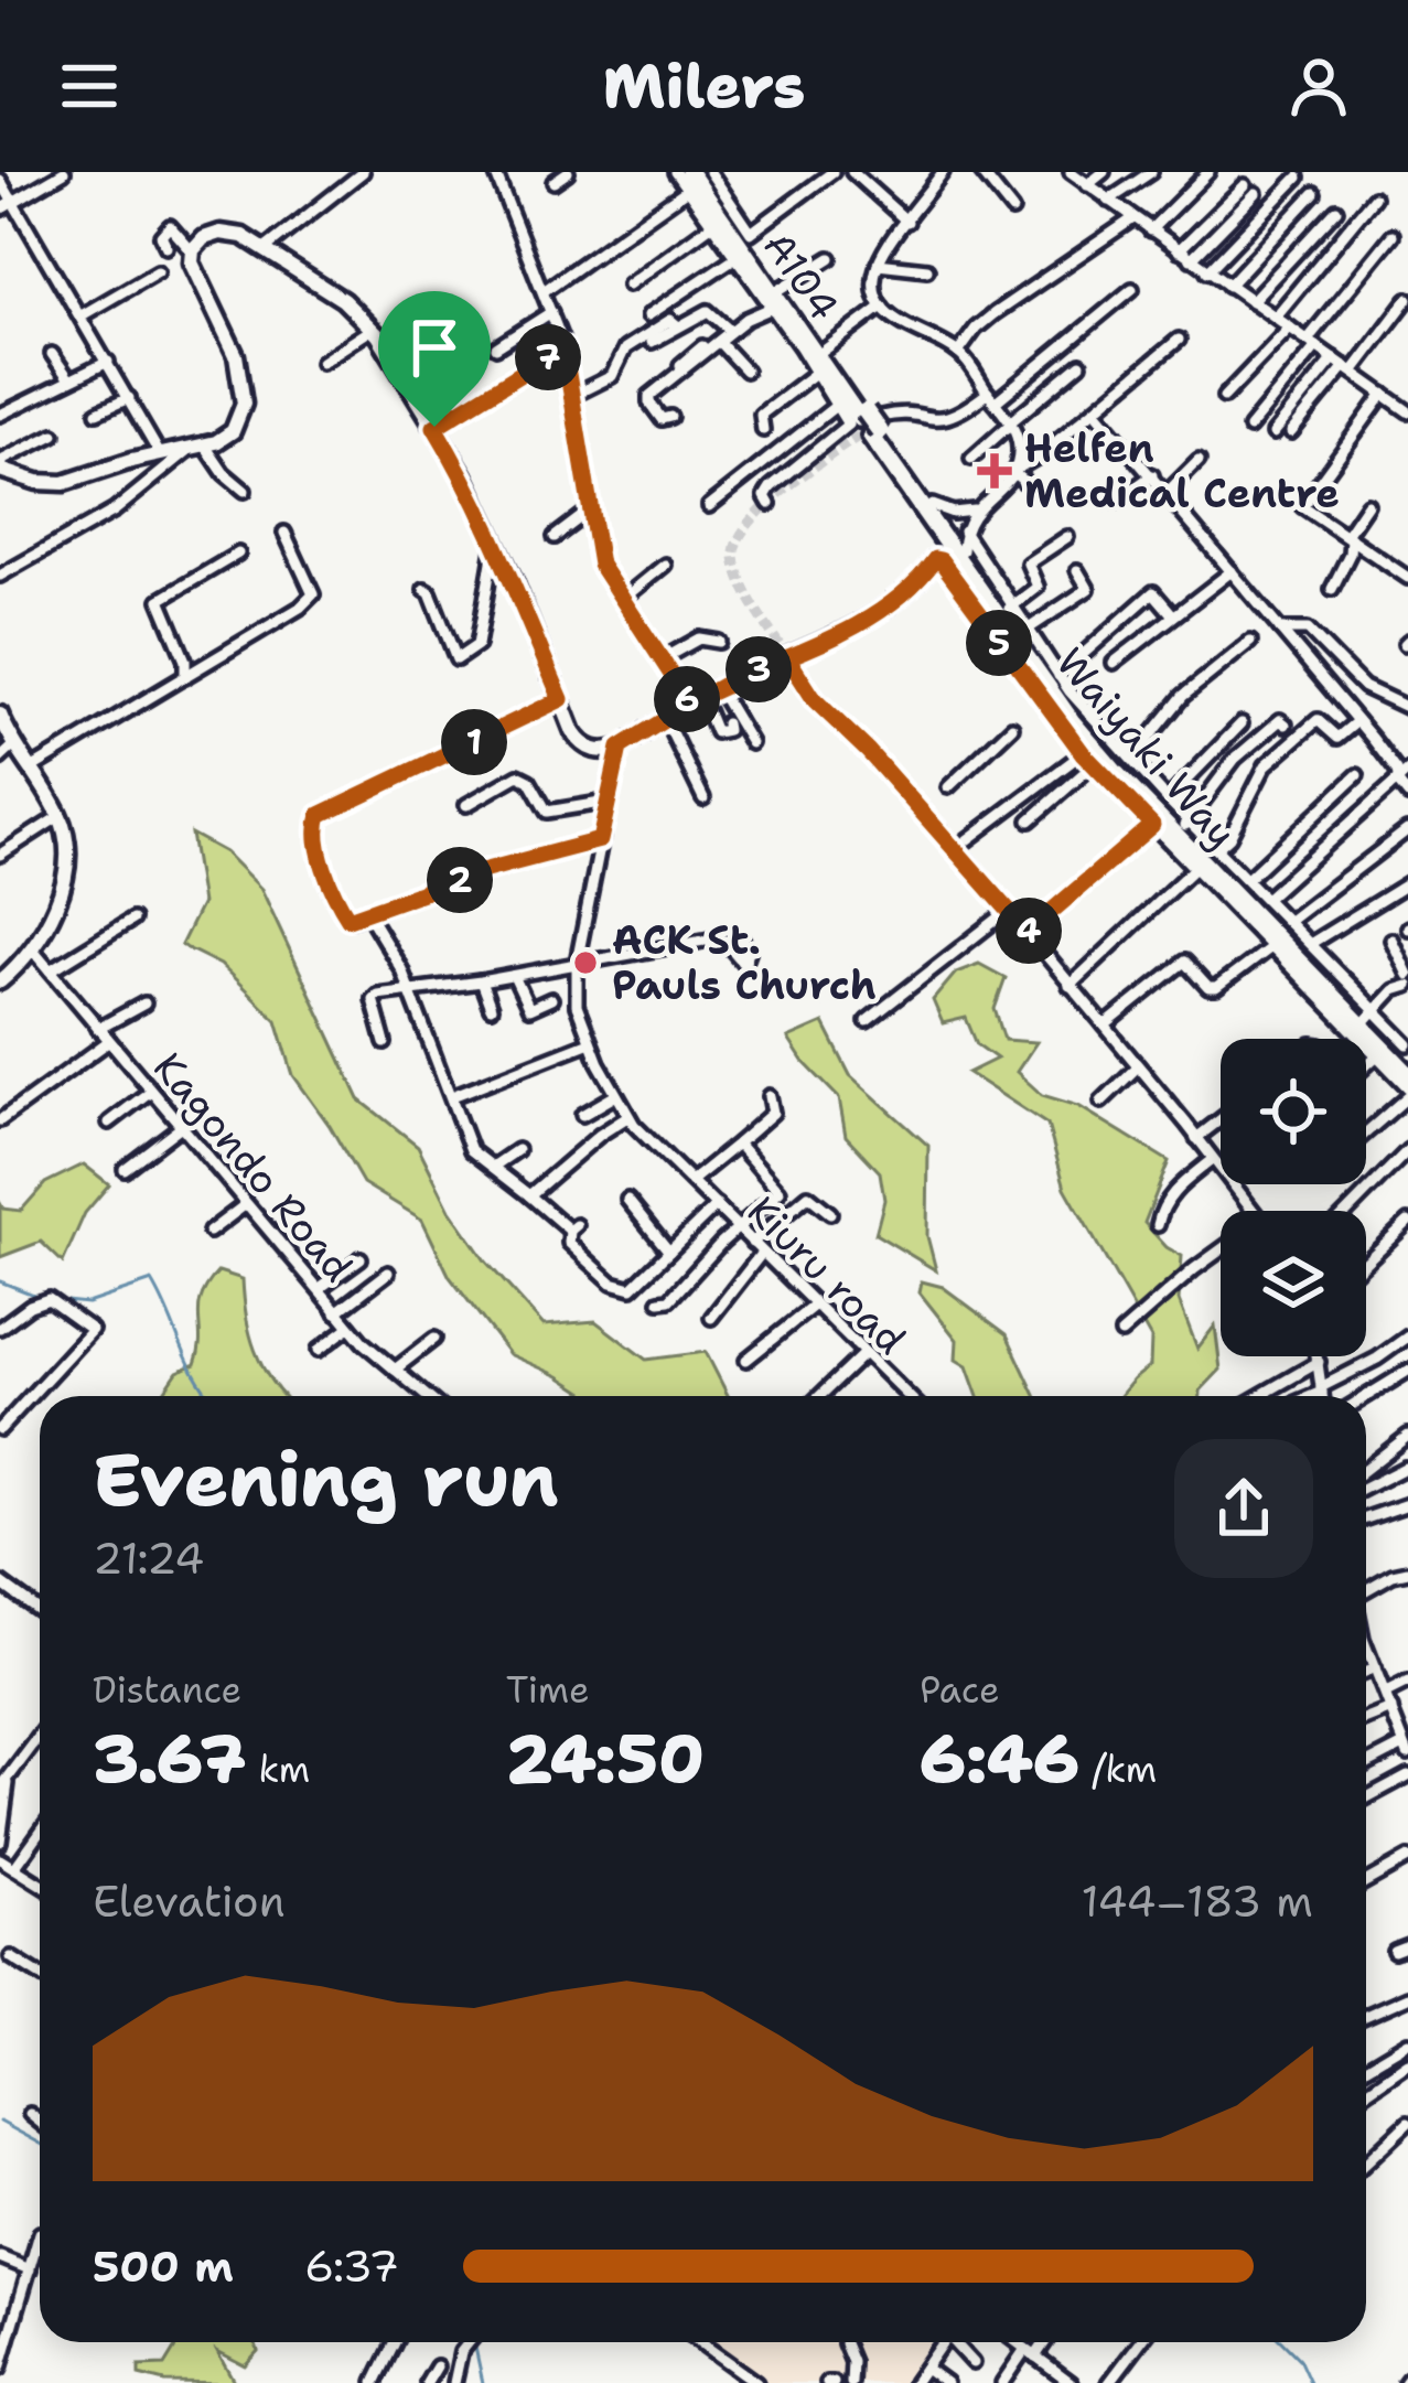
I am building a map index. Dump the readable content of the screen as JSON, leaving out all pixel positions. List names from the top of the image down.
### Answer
{
  "streets": {
    "highway": ["A104", "Waiyaki Way"],
    "street": ["Kagondo Road", "Kiuru road"]
  },
  "crossings": [
    ["A104", "Waiyaki Way"]
  ],
  "places": {
    "health": ["Helfen Medical Centre"],
    "other": ["ACK St. Pauls Church"]
  },
  "page": {
    "header": "Milers",
    "pins": [
      "7",
      "5",
      "3",
      "6",
      "1",
      "2",
      "4"
    ],
    "heading": ["Evening run", "21:24"],
    "stats": [
      ["Distance", "3.67 km"],
      ["Time", "24:50"],
      ["Pace", "6:46 /km"]
    ],
    "chart": ["Elevation", "144–183 m"],
    "list": [
      {
        "name": "500 m",
        "note": "6:37"
      }
    ]
  }
}
